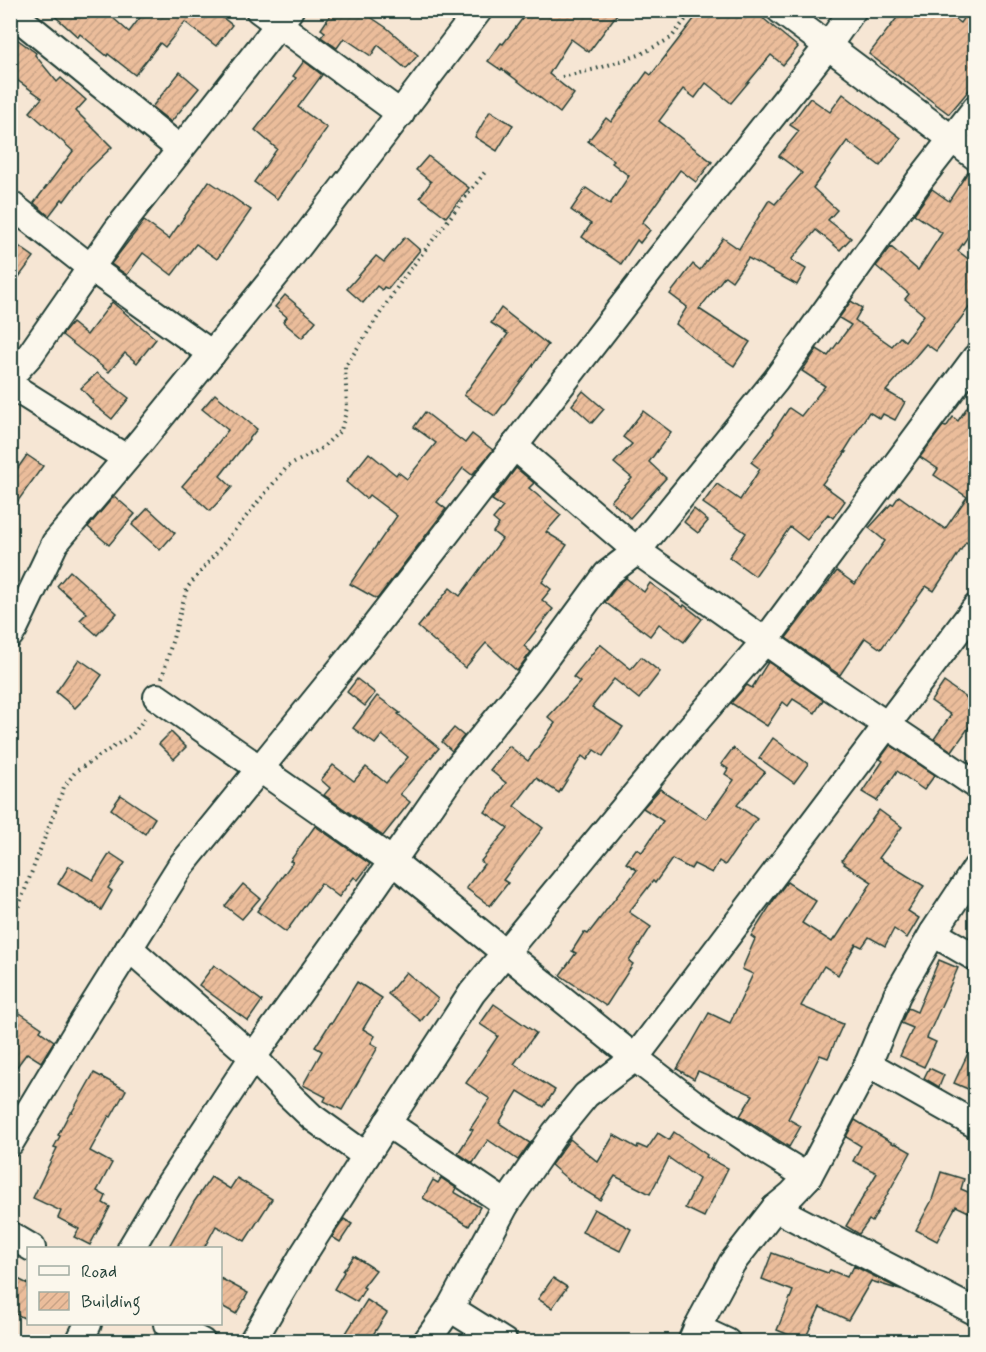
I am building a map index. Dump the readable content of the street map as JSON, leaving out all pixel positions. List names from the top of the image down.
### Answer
{
  "legend": ["Road", "Building"]
}
